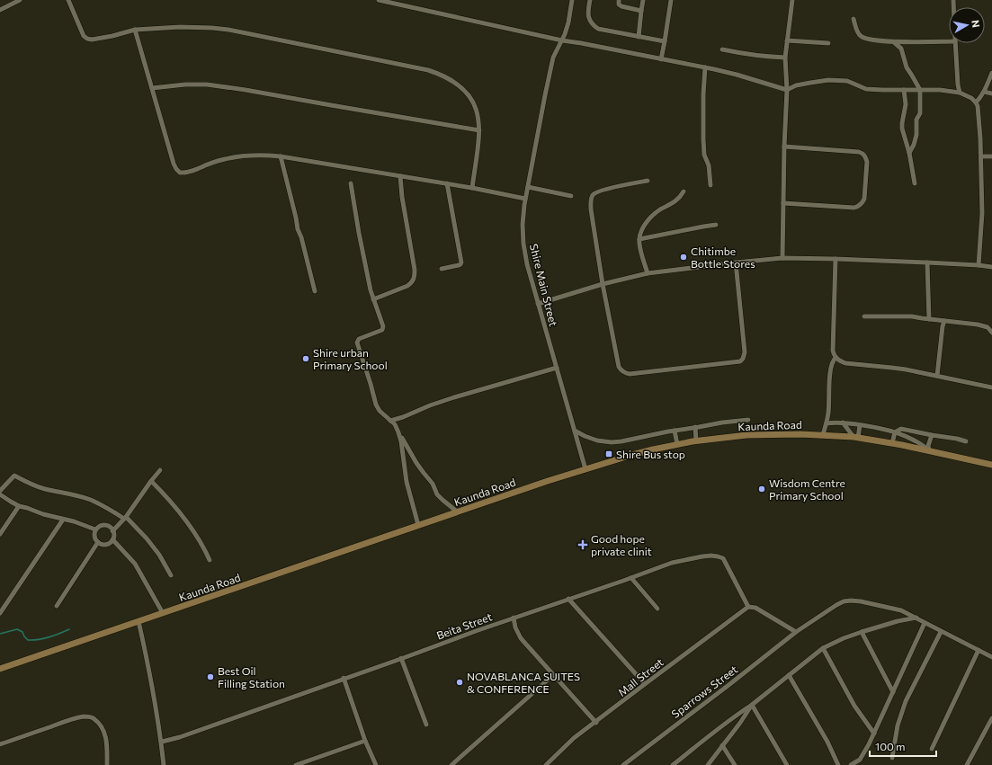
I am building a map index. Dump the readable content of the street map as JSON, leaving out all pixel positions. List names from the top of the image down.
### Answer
{
  "streets": {
    "main road": ["Kaunda Road"],
    "street": [
      "Shire Main Street",
      "Beita Street",
      "Mall Street",
      "Sparrows Street"
    ]
  },
  "crossings": [
    ["Shire Main Street", "Kaunda Road"],
    ["Beita Street", "Mall Street"]
  ],
  "places": {
    "other": [
      "Chitimbe Bottle Stores",
      "Shire urban Primary School",
      "Wisdom Centre Primary School",
      "Best Oil Filling Station",
      "NOVABLANCA SUITES & CONFERENCE"
    ],
    "transit": ["Shire Bus stop"],
    "health": ["Good hope private clinit"]
  },
  "scale_bar": "100 m",
  "north": "right"
}
